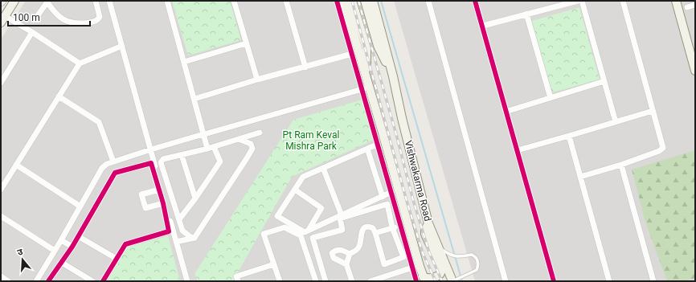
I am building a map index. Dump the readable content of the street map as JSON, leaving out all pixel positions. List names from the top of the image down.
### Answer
{
  "streets": {
    "main road": ["Vishwakarma Road"]
  },
  "parks": ["Pt Ram Keval Mishra Park"],
  "scale_bar": "100 m",
  "north": "top"
}
